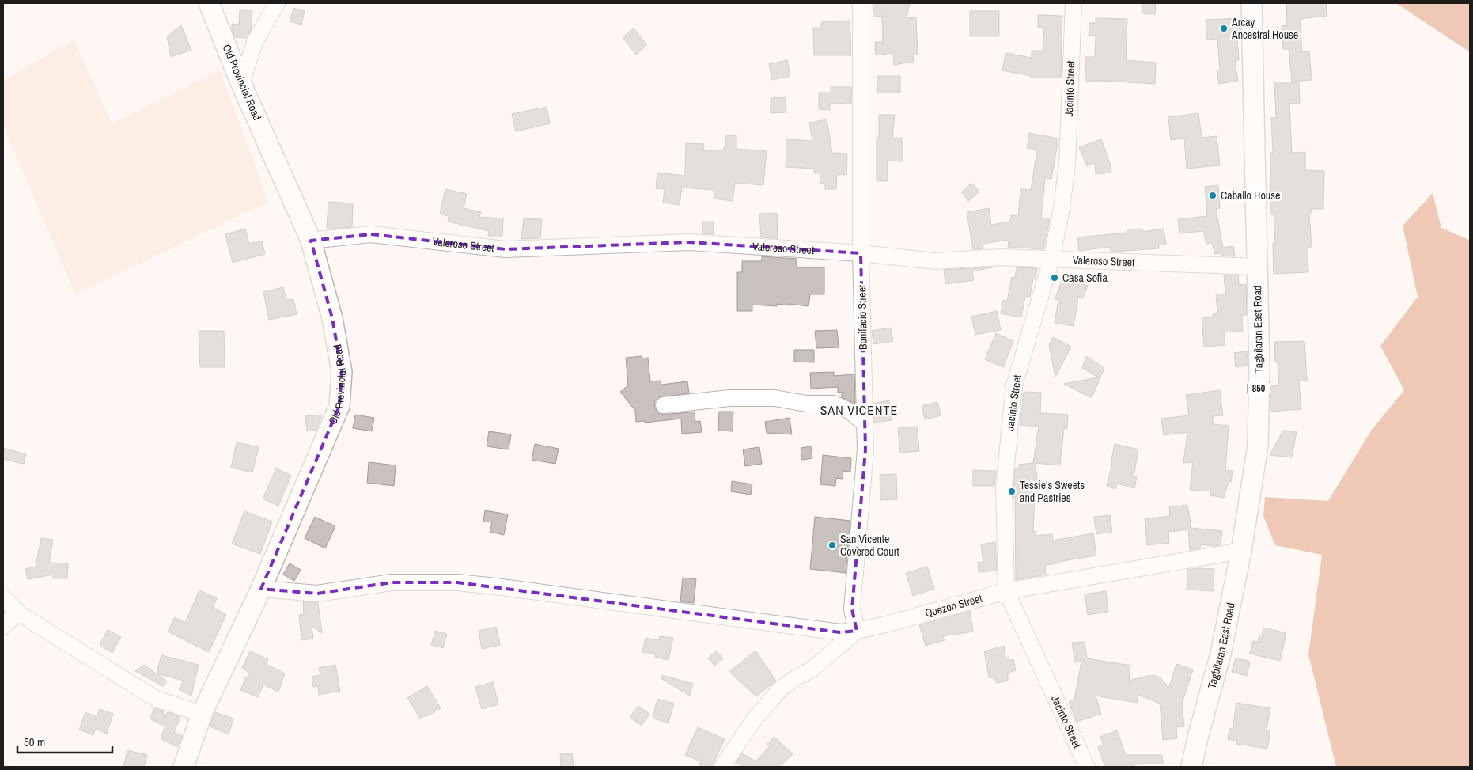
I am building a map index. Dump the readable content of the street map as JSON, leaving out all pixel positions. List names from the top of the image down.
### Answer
{
  "streets": {
    "main road": ["Old Provincial Road", "Tagbilaran East Road", "850"],
    "street": [
      "Jacinto Street",
      "Valeroso Street",
      "Bonifacio Street",
      "Quezon Street"
    ]
  },
  "crossings": [
    ["Old Provincial Road", "Valeroso Street"],
    ["Jacinto Street", "Valeroso Street"],
    ["Jacinto Street", "Quezon Street"],
    ["Valeroso Street", "Bonifacio Street"],
    ["Valeroso Street", "Tagbilaran East Road"],
    ["Bonifacio Street", "Quezon Street"],
    ["Tagbilaran East Road", "Quezon Street"]
  ],
  "districts": ["SAN VICENTE"],
  "places": [
    "Arcay Ancestral House",
    "Caballo House",
    "Casa Sofia",
    "Tessie's Sweets and Pastries",
    "San Vicente Covered Court"
  ],
  "scale_bar": "50 m"
}
